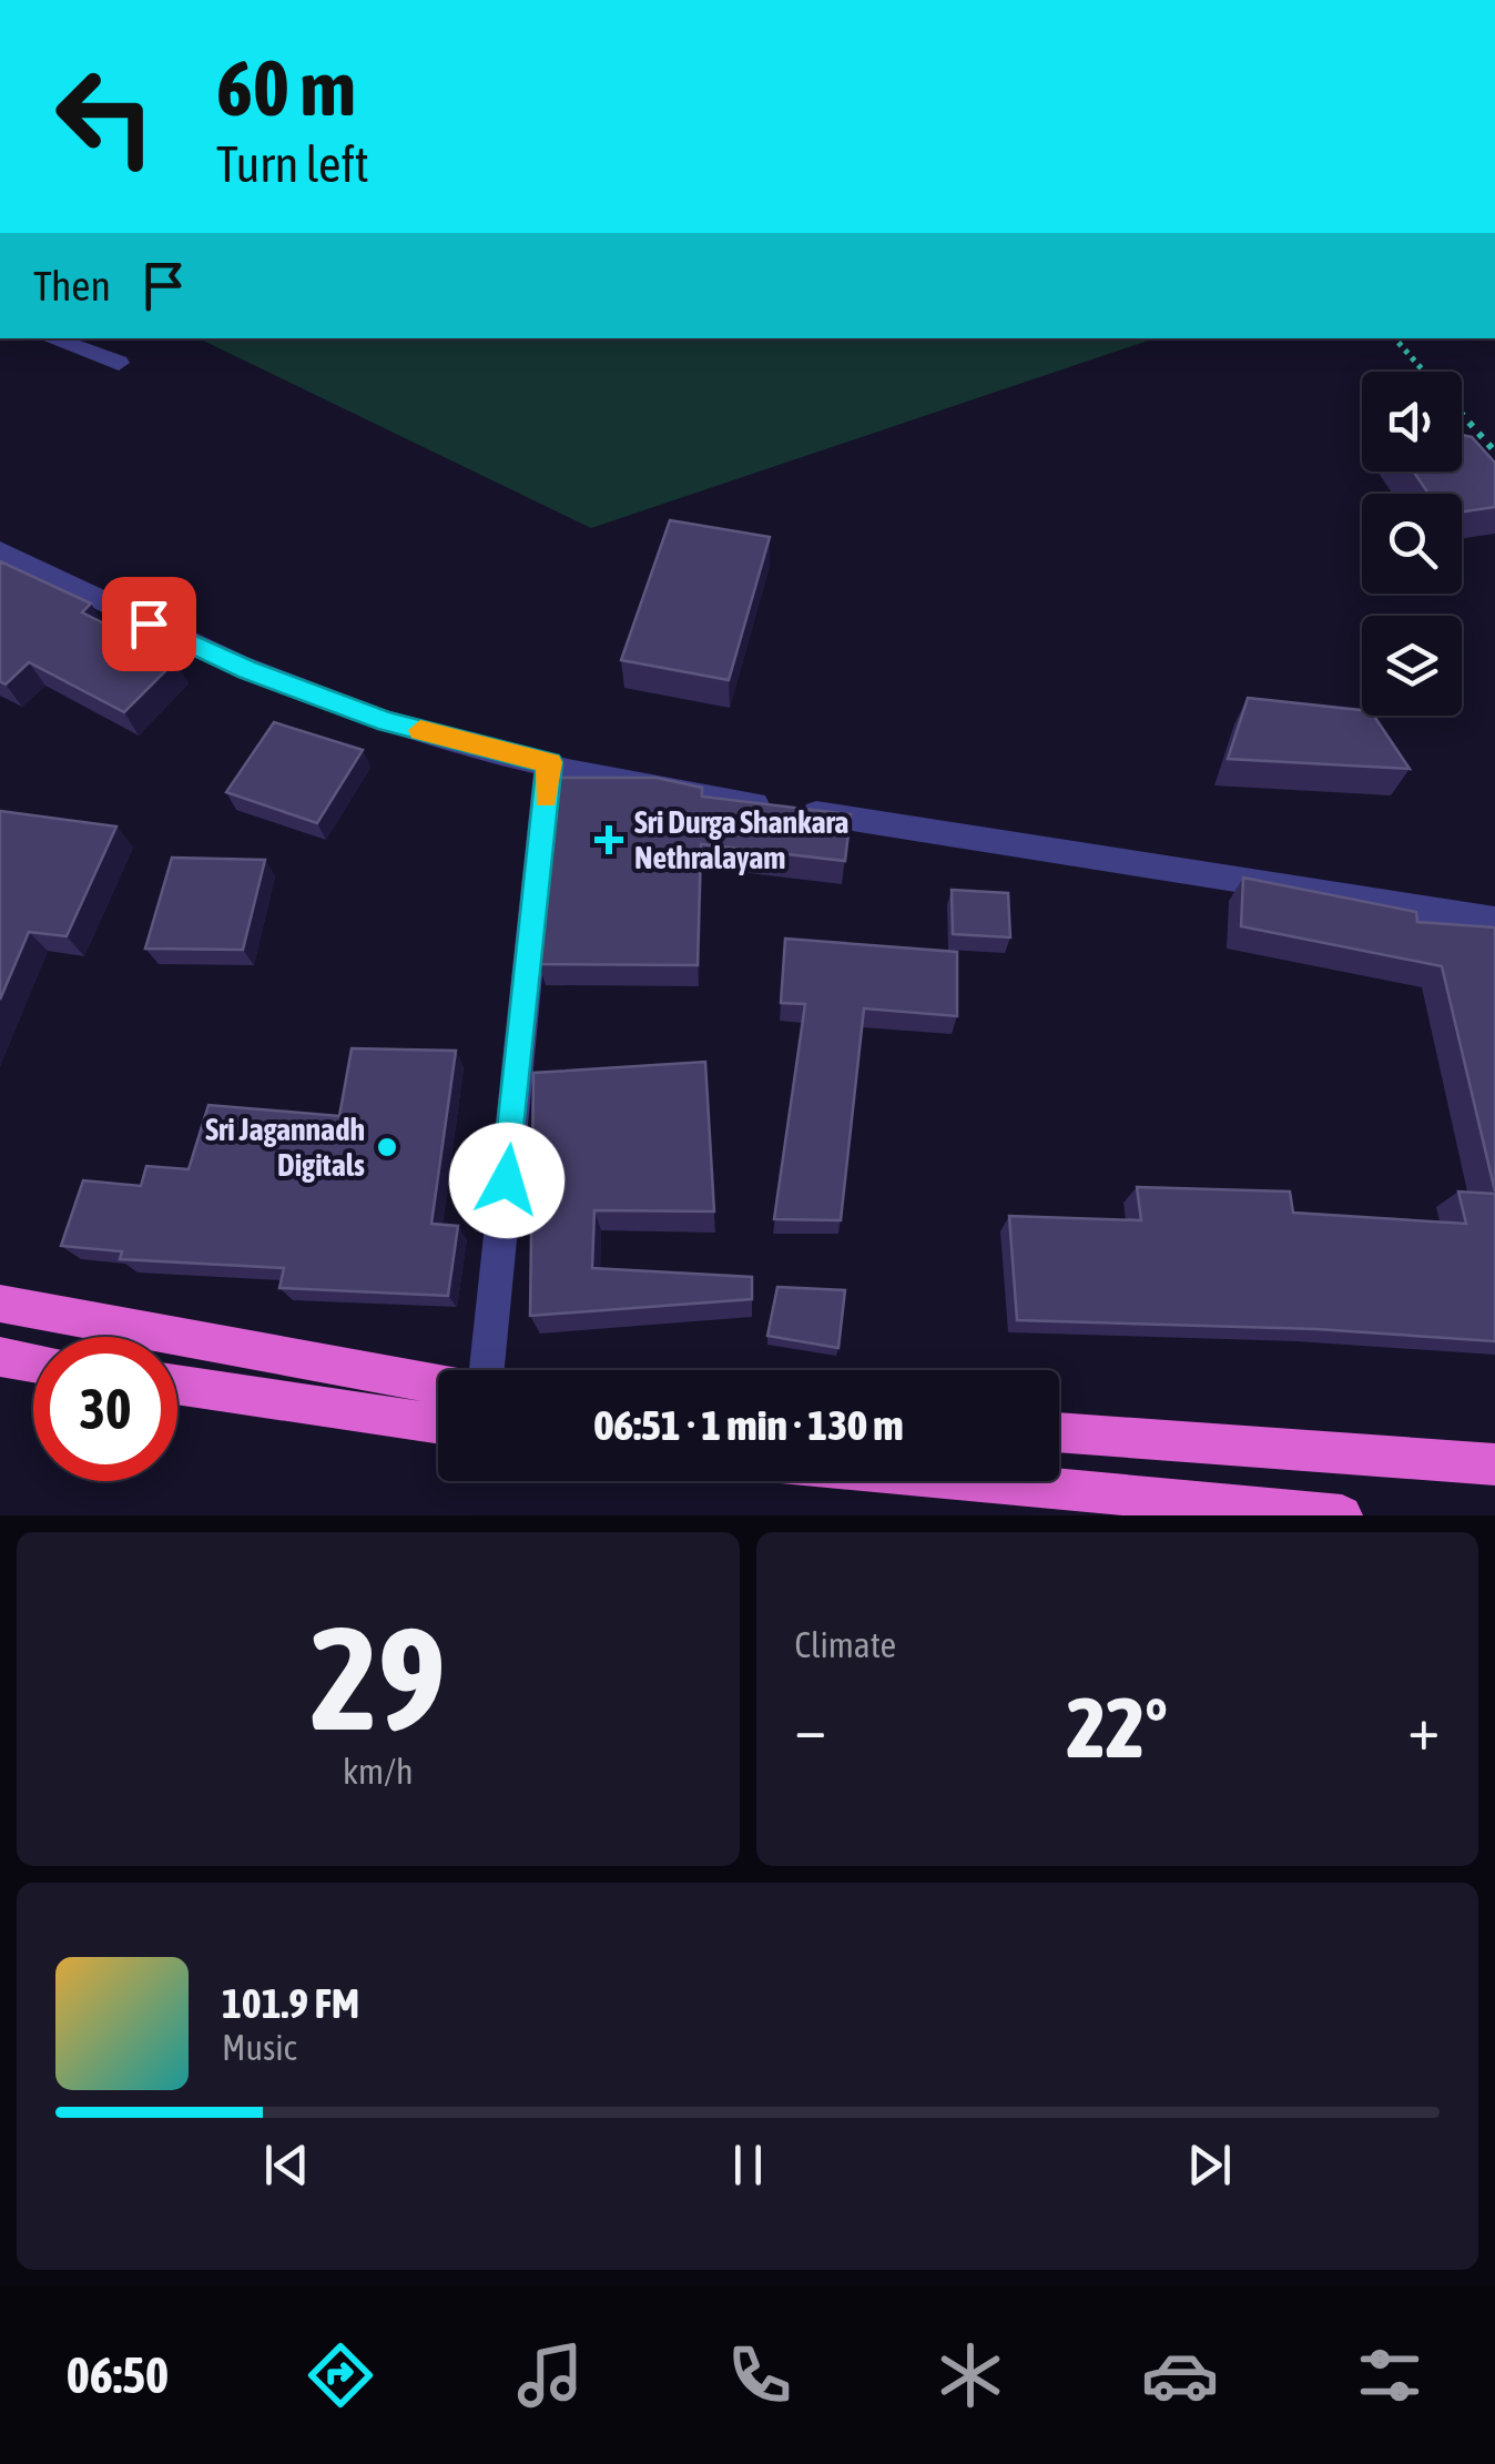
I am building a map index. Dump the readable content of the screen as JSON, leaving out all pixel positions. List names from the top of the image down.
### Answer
{
  "places": {
    "health": ["Sri Durga Shankara Nethralayam"],
    "other": ["Sri Jagannadh Digitals"]
  },
  "page": {
    "turn": ["60 m", "Turn left"],
    "then": "Then",
    "limit": "30",
    "trip": "06:51 · 1 min · 130 m",
    "tile": [
      ["29", "km/h"],
      "Climate"
    ],
    "heat": ["−", "22°", "+"],
    "song": ["101.9 FM", "Music"],
    "tabs": "06:50"
  }
}
